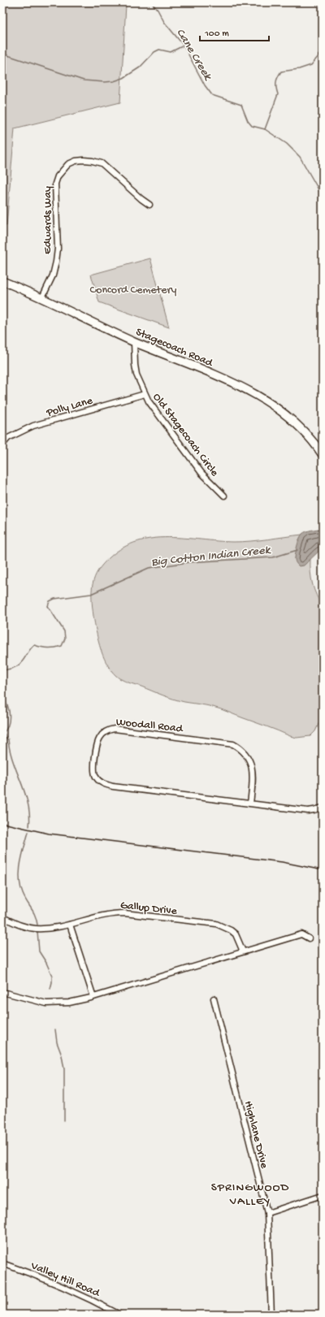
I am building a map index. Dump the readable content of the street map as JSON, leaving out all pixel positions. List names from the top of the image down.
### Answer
{
  "streets": {
    "street": [
      "Edwards Way",
      "Stagecoach Road",
      "Polly Lane",
      "Old Stagecoach Circle",
      "Woodall Road",
      "Gallup Drive",
      "Highlane Drive",
      "Valley Hill Road"
    ]
  },
  "crossings": [
    ["Edwards Way", "Stagecoach Road"],
    ["Stagecoach Road", "Old Stagecoach Circle"],
    ["Polly Lane", "Old Stagecoach Circle"]
  ],
  "districts": ["SPRINGWOOD VALLEY"],
  "water": ["Cane Creek", "Big Cotton Indian Creek"],
  "parks": ["Concord Cemetery"],
  "scale_bar": "100 m"
}
